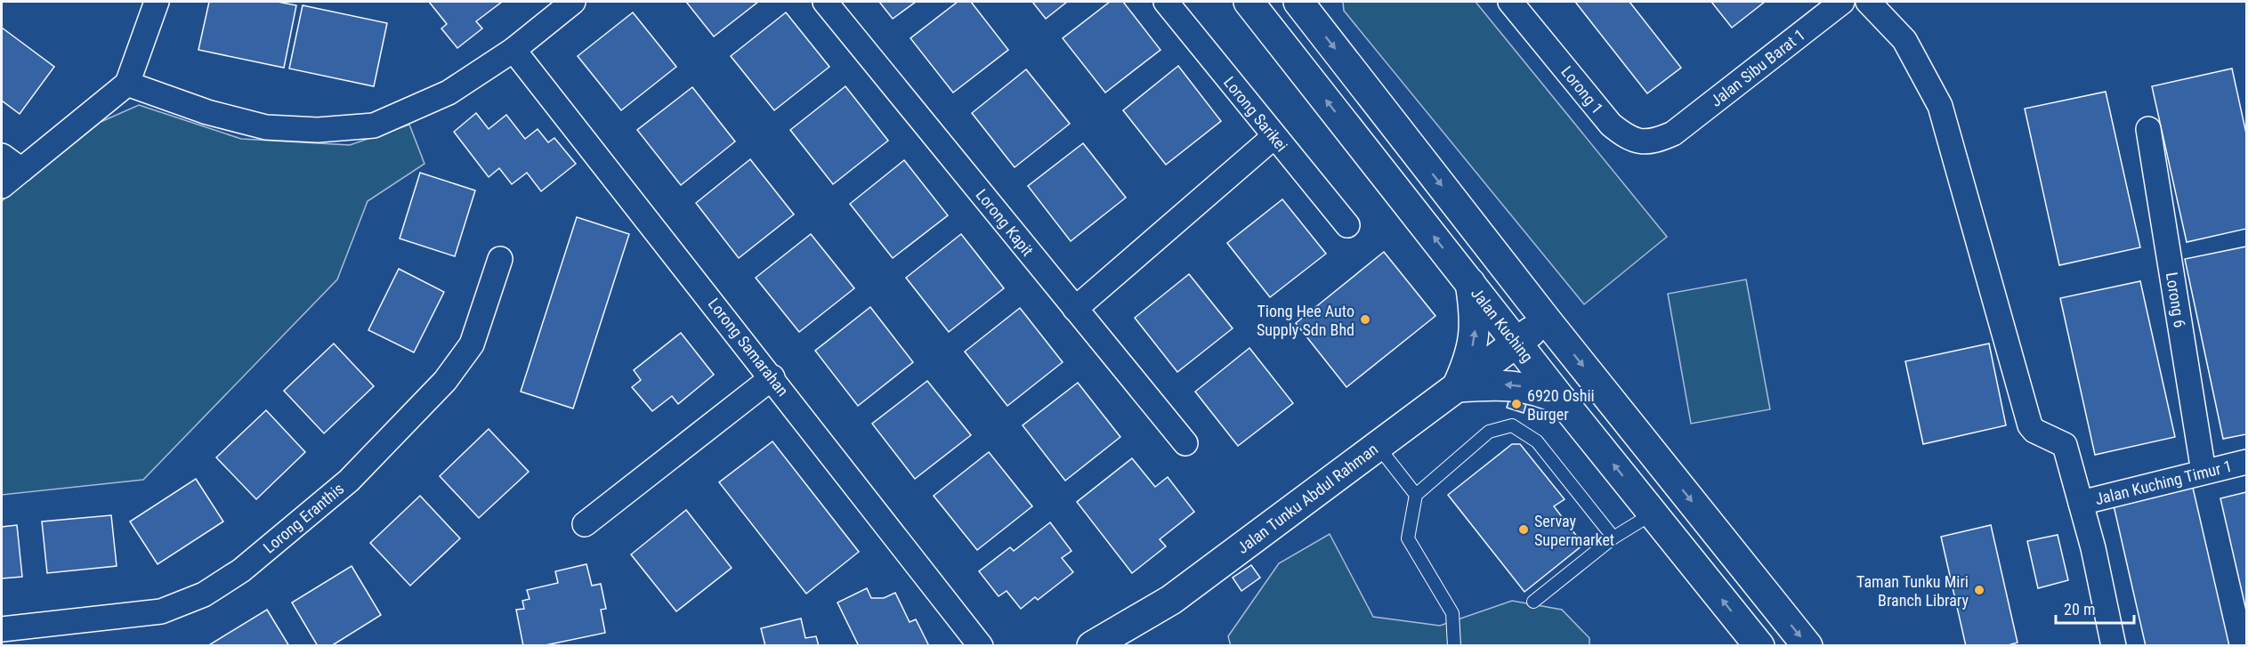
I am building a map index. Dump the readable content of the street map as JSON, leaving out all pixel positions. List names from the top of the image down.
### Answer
{
  "streets": {
    "street": [
      "Jalan Sibu Barat 1",
      "Lorong 1",
      "Lorong Sarikei",
      "Lorong Kapit",
      "Lorong 6",
      "Jalan Kuching",
      "Lorong Samarahan",
      "Jalan Kuching Timur 1",
      "Jalan Tunku Abdul Rahman",
      "Lorong Eranthis"
    ]
  },
  "crossings": [
    ["Jalan Sibu Barat 1", "Lorong 1"],
    ["Lorong 6", "Jalan Kuching Timur 1"],
    ["Jalan Kuching", "Jalan Tunku Abdul Rahman"]
  ],
  "places": [
    "Tiong Hee Auto Supply Sdn Bhd",
    "6920 Oshii Burger",
    "Servay Supermarket",
    "Taman Tunku Miri Branch Library"
  ],
  "scale_bar": "20 m"
}
